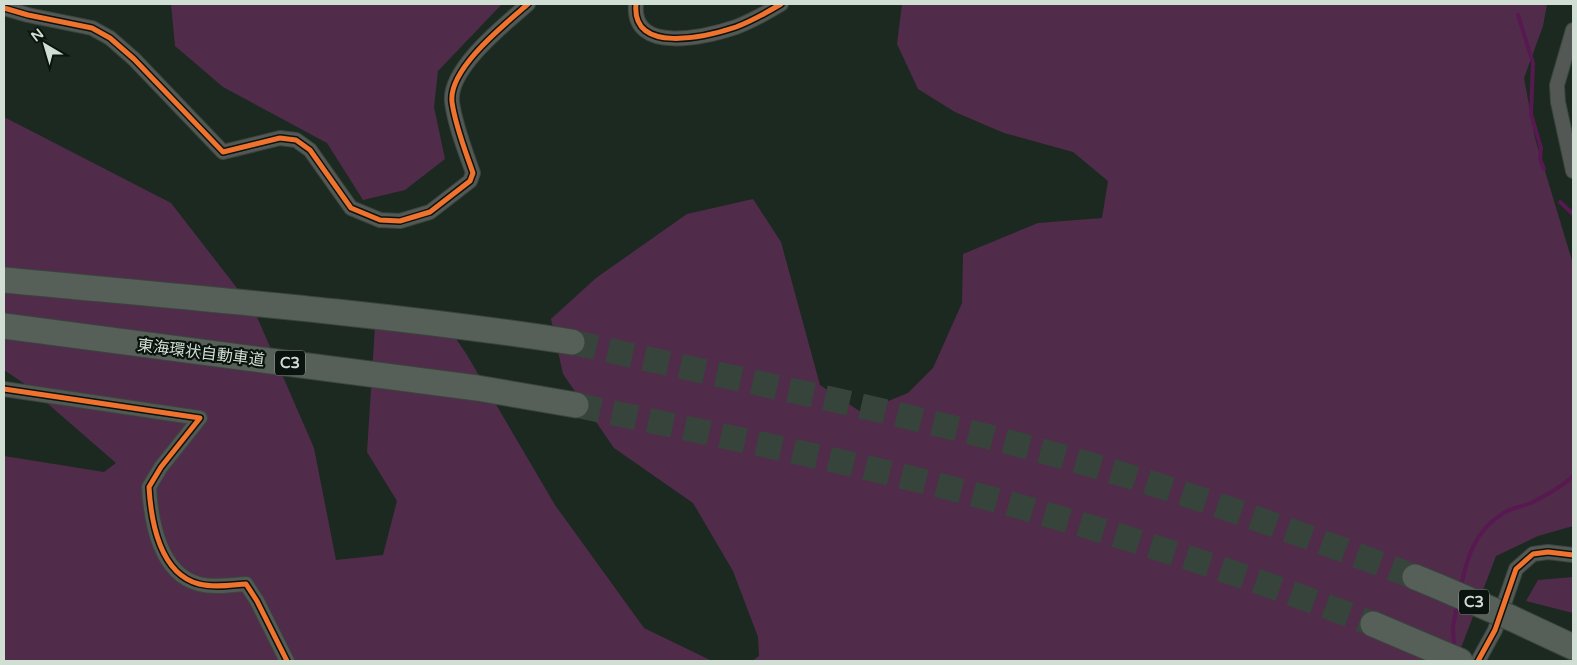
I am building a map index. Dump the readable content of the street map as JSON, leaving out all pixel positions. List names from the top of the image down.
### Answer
{
  "streets": {
    "highway": ["東海環状自動車道", "C3"]
  },
  "north": "top left"
}
